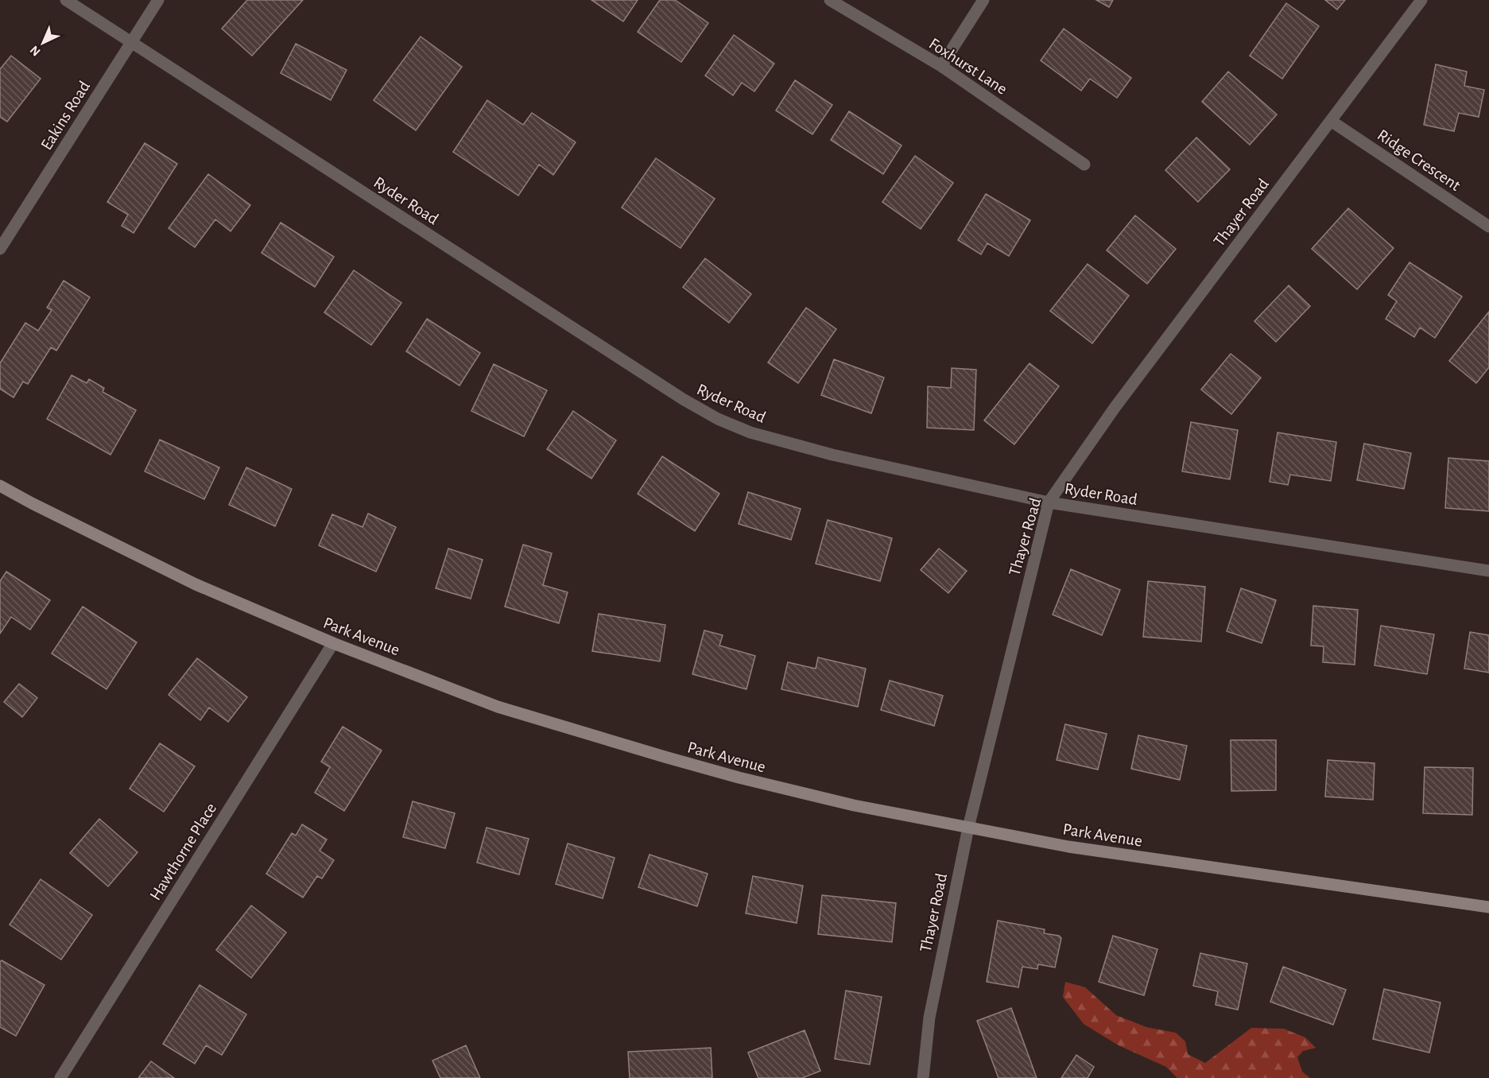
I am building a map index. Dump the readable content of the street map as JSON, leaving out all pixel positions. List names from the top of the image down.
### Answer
{
  "streets": {
    "street": [
      "Foxhurst Lane",
      "Eakins Road",
      "Ridge Crescent",
      "Ryder Road",
      "Thayer Road",
      "Park Avenue",
      "Hawthorne Place"
    ]
  },
  "crossings": [
    ["Eakins Road", "Ryder Road"],
    ["Ridge Crescent", "Thayer Road"],
    ["Ryder Road", "Thayer Road"],
    ["Thayer Road", "Park Avenue"],
    ["Park Avenue", "Hawthorne Place"]
  ],
  "north": "bottom left"
}
